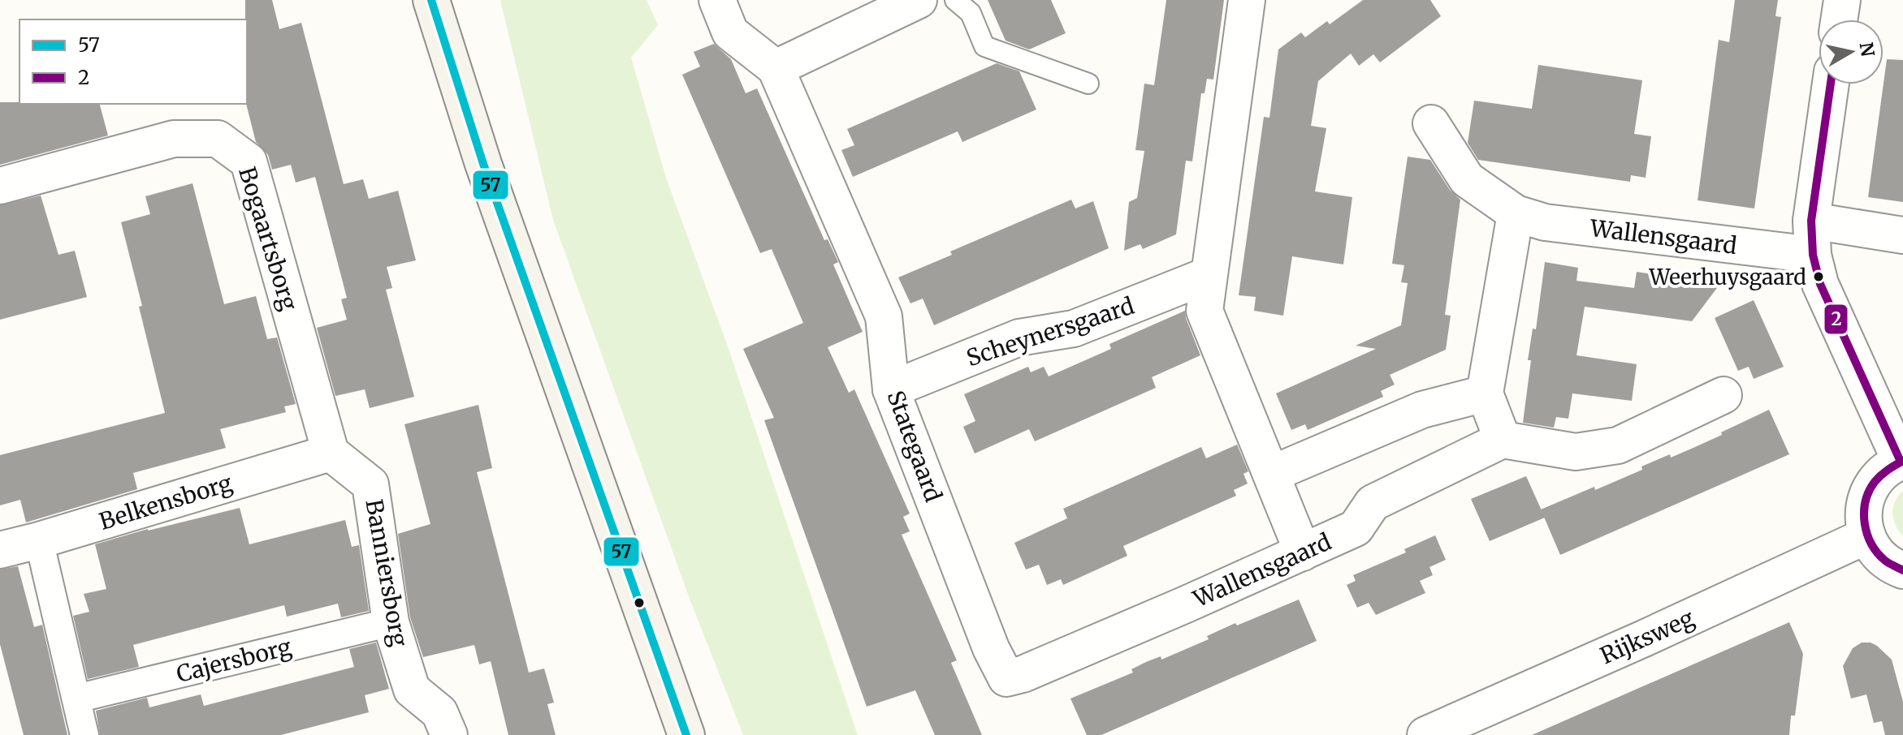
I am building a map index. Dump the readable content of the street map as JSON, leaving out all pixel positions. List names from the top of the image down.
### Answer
{
  "streets": {
    "street": [
      "Wallensgaard",
      "Bogaartsborg",
      "Scheynersgaard",
      "Stategaard",
      "Belkensborg",
      "Banniersborg",
      "Rijksweg",
      "Cajersborg"
    ]
  },
  "crossings": [
    ["Wallensgaard", "Stategaard"],
    ["Bogaartsborg", "Belkensborg"],
    ["Bogaartsborg", "Banniersborg"],
    ["Scheynersgaard", "Stategaard"],
    ["Belkensborg", "Banniersborg"],
    ["Banniersborg", "Cajersborg"]
  ],
  "places": ["Weerhuysgaard"],
  "lines": ["transit line 57", "transit line 2"],
  "legend": ["57", "2"],
  "north": "right"
}
